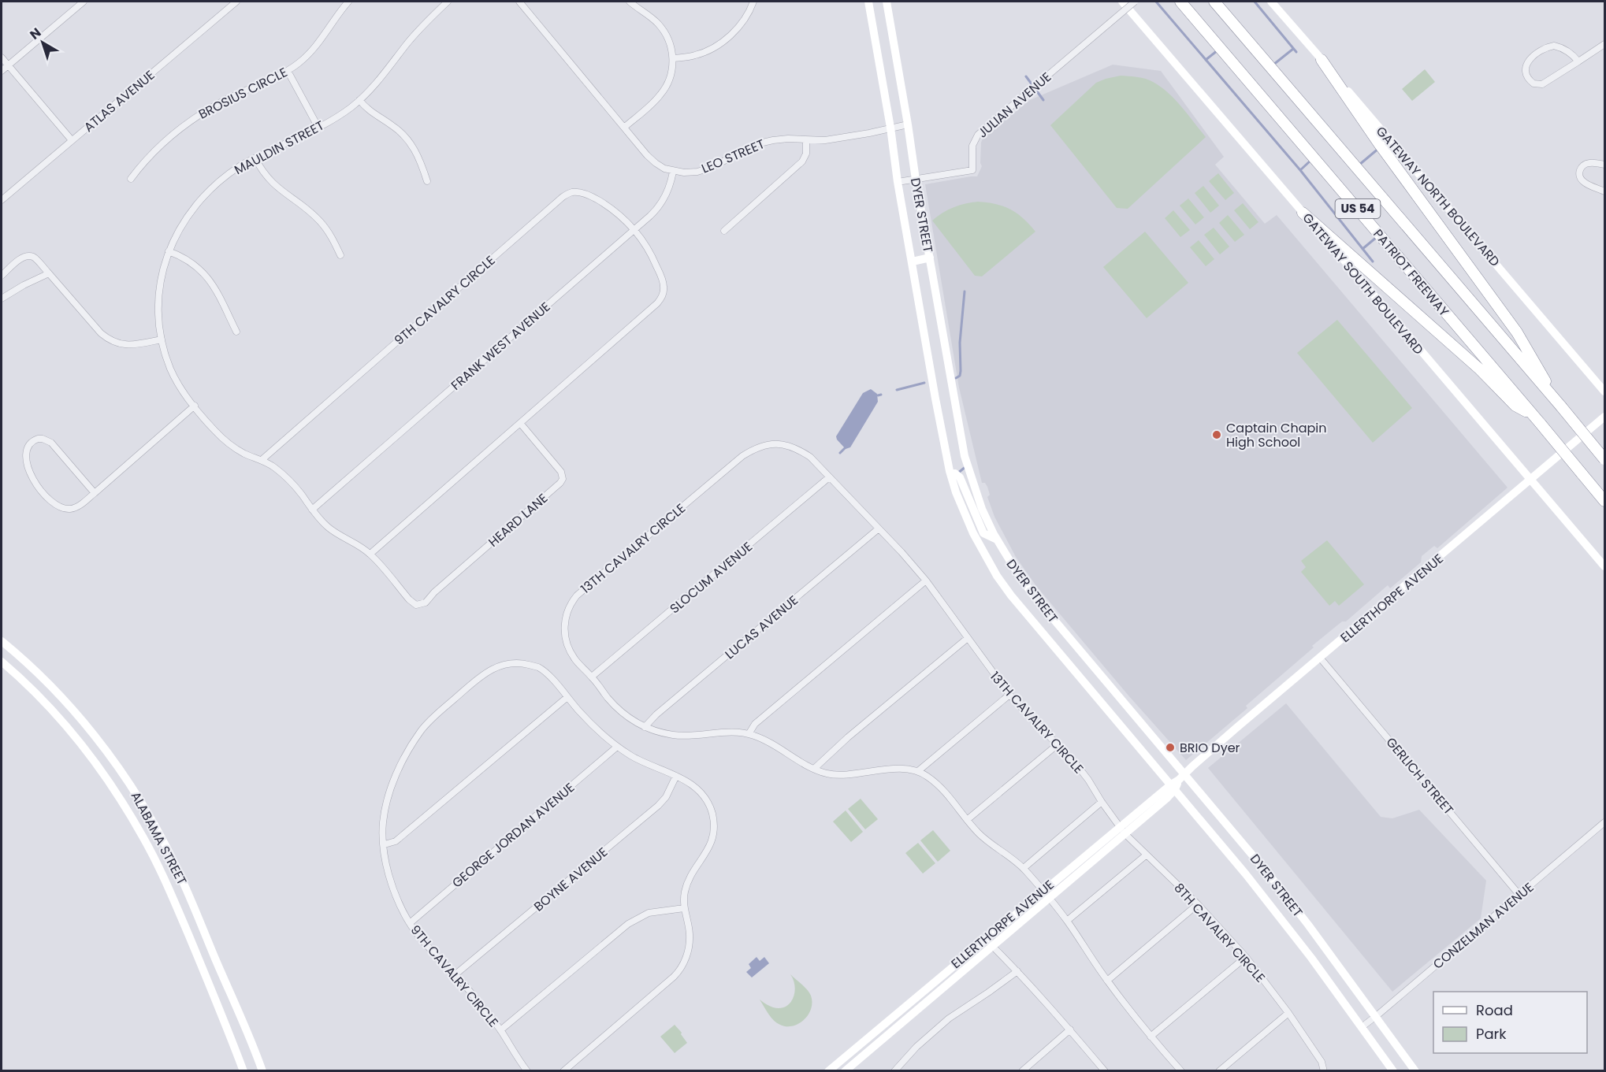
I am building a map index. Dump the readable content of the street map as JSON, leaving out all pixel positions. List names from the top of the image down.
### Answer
{
  "streets": {
    "highway": ["US 54", "PATRIOT FREEWAY"],
    "main road": [
      "GATEWAY NORTH BOULEVARD",
      "DYER STREET",
      "GATEWAY SOUTH BOULEVARD",
      "ELLERTHORPE AVENUE",
      "ALABAMA STREET"
    ],
    "street": [
      "BROSIUS CIRCLE",
      "ATLAS AVENUE",
      "JULIAN AVENUE",
      "MAULDIN STREET",
      "LEO STREET",
      "9TH CAVALRY CIRCLE",
      "FRANK WEST AVENUE",
      "HEARD LANE",
      "13TH CAVALRY CIRCLE",
      "SLOCUM AVENUE",
      "LUCAS AVENUE",
      "GERLICH STREET",
      "GEORGE JORDAN AVENUE",
      "BOYNE AVENUE",
      "CONZELMAN AVENUE",
      "8TH CAVALRY CIRCLE"
    ]
  },
  "crossings": [
    ["JULIAN AVENUE", "DYER STREET"],
    ["MAULDIN STREET", "9TH CAVALRY CIRCLE"],
    ["MAULDIN STREET", "FRANK WEST AVENUE"],
    ["MAULDIN STREET", "HEARD LANE"],
    ["LEO STREET", "DYER STREET"],
    ["LEO STREET", "FRANK WEST AVENUE"],
    ["DYER STREET", "ELLERTHORPE AVENUE"],
    ["DYER STREET", "CONZELMAN AVENUE"],
    ["GATEWAY SOUTH BOULEVARD", "ELLERTHORPE AVENUE"],
    ["9TH CAVALRY CIRCLE", "FRANK WEST AVENUE"],
    ["9TH CAVALRY CIRCLE", "HEARD LANE"],
    ["9TH CAVALRY CIRCLE", "GEORGE JORDAN AVENUE"],
    ["9TH CAVALRY CIRCLE", "BOYNE AVENUE"],
    ["13TH CAVALRY CIRCLE", "SLOCUM AVENUE"],
    ["13TH CAVALRY CIRCLE", "ELLERTHORPE AVENUE"],
    ["13TH CAVALRY CIRCLE", "LUCAS AVENUE"],
    ["13TH CAVALRY CIRCLE", "8TH CAVALRY CIRCLE"],
    ["ELLERTHORPE AVENUE", "GERLICH STREET"],
    ["ELLERTHORPE AVENUE", "8TH CAVALRY CIRCLE"],
    ["GERLICH STREET", "CONZELMAN AVENUE"]
  ],
  "places": ["Captain Chapin High School", "BRIO Dyer"],
  "legend": ["Road", "Park"],
  "north": "top left"
}
